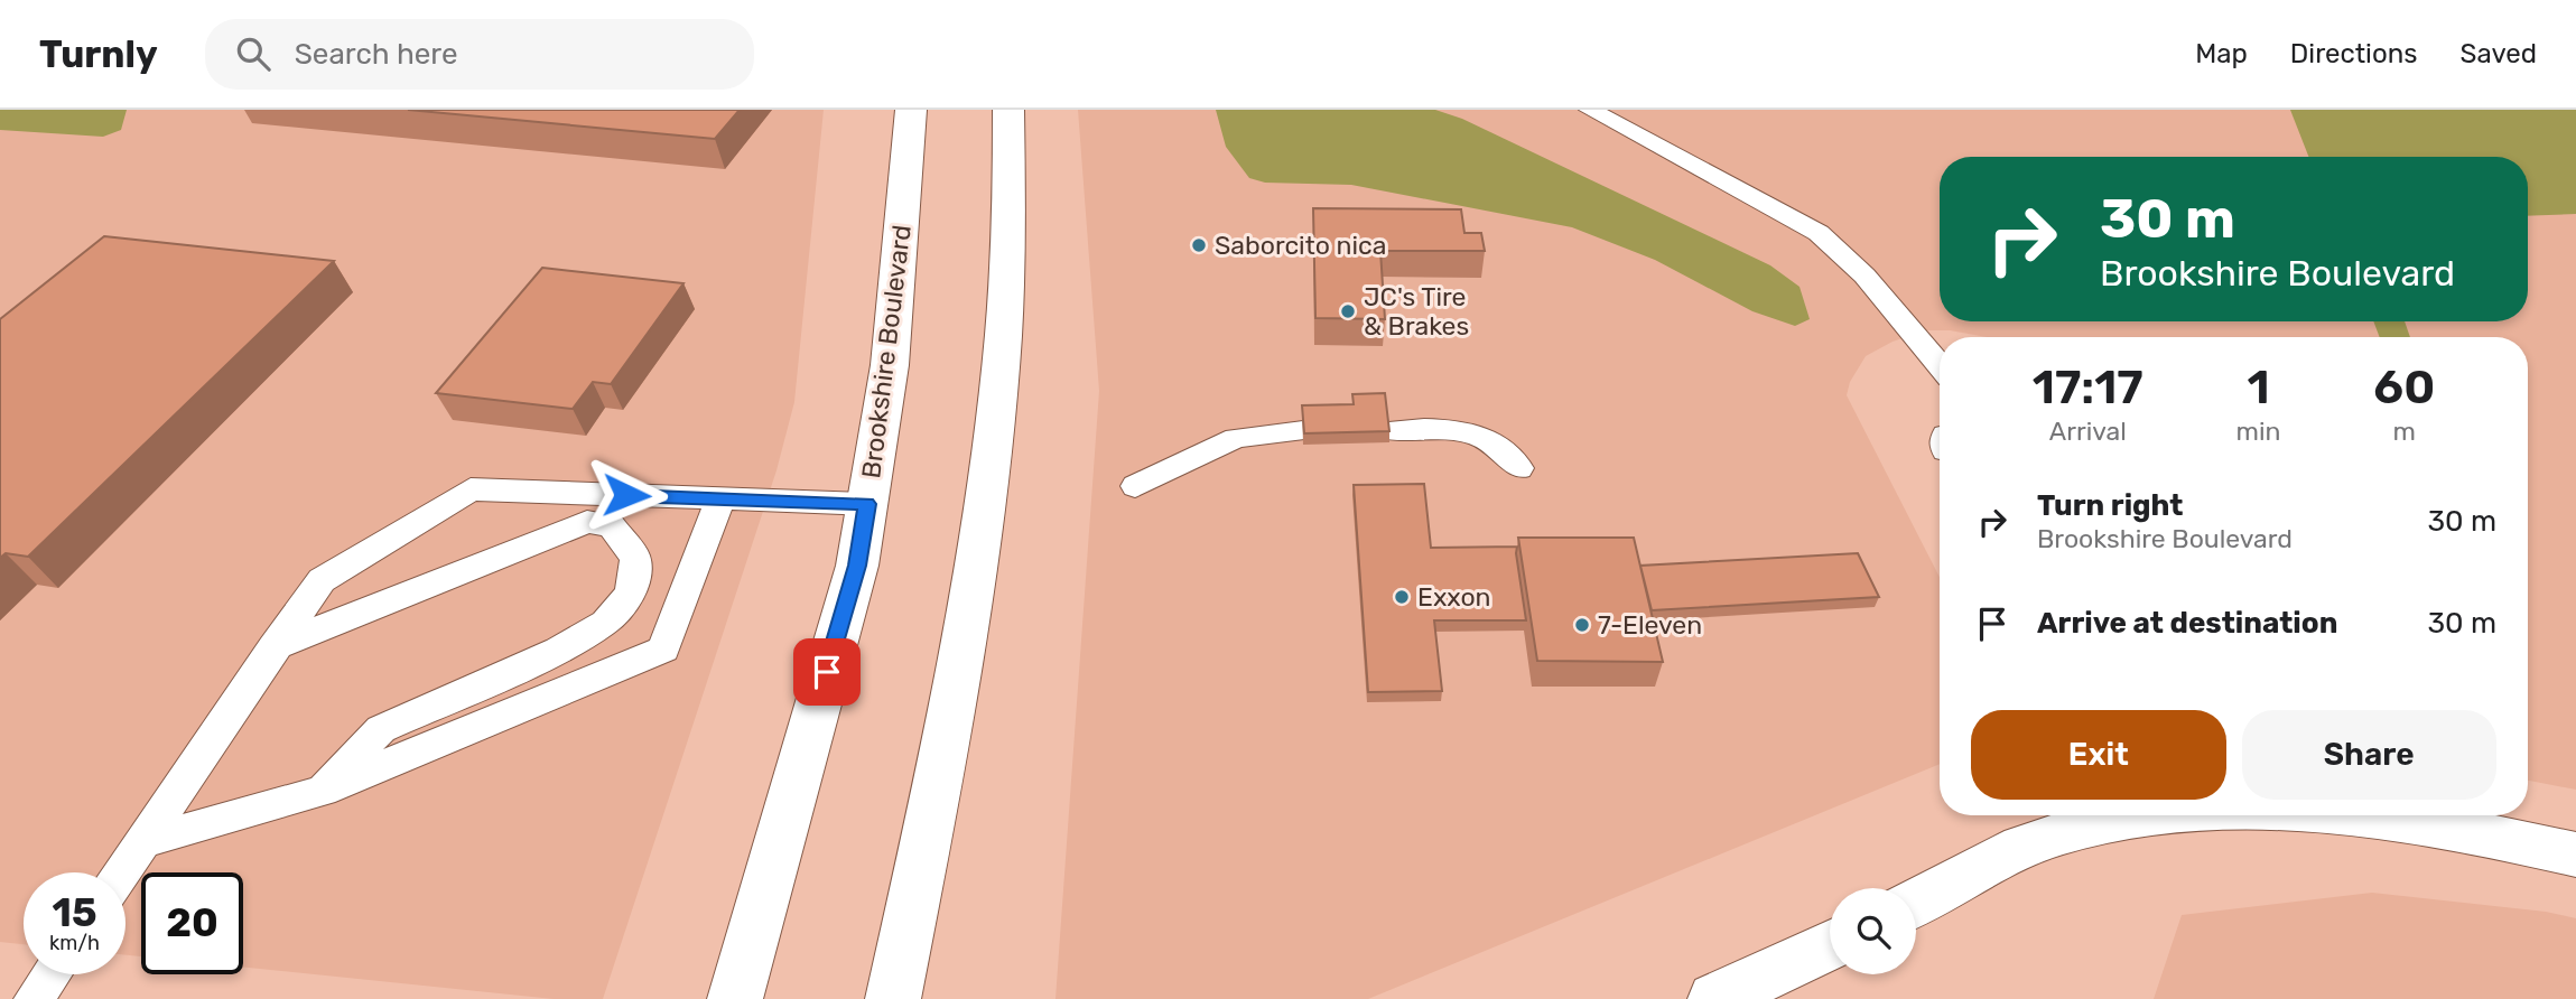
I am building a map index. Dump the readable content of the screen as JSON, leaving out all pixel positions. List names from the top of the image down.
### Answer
{
  "streets": {
    "main road": ["Brookshire Boulevard"]
  },
  "places": [
    "Saborcito nica",
    "JC's Tire & Brakes",
    "Exxon",
    "7-Eleven"
  ],
  "page": {
    "header": "Turnly",
    "search": "Search here",
    "nav": ["Map", "Directions", "Saved"],
    "turn": ["30 m", "Brookshire Boulevard"],
    "eta": [
      "17:17",
      "Arrival",
      "1",
      "min",
      "60",
      "m"
    ],
    "list": [
      {
        "name": "Turn right",
        "note": "Brookshire Boulevard",
        "value": "30 m"
      },
      {
        "name": "Arrive at destination",
        "value": "30 m"
      }
    ],
    "buttons": ["Exit", "Share"],
    "speed": "15 km/h",
    "limit": "20"
  }
}
